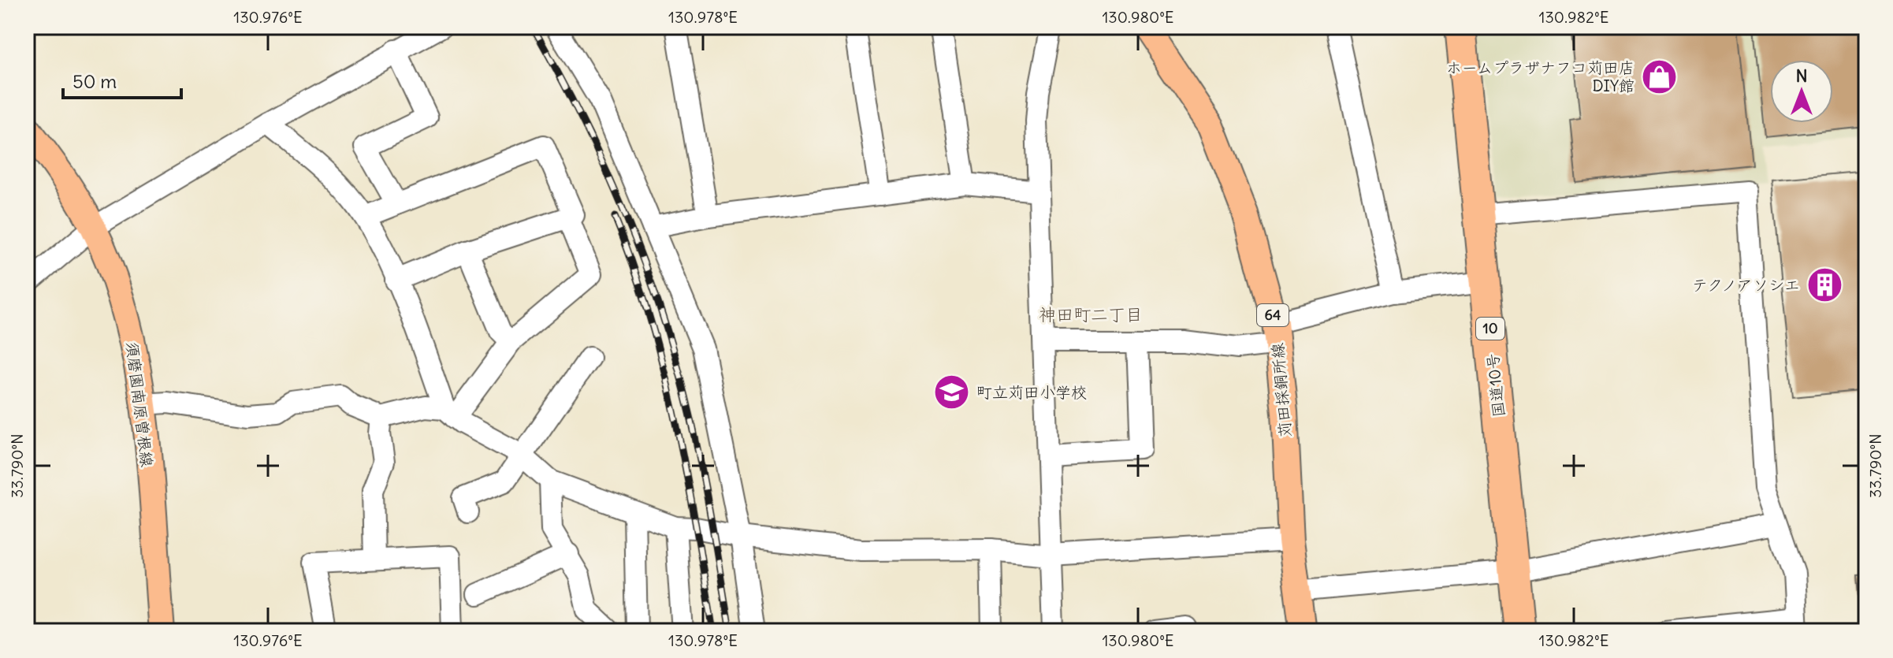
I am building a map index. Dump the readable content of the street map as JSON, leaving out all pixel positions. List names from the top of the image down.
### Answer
{
  "streets": {
    "highway": ["10", "国道10号"],
    "main road": ["64", "苅田採銅所線", "須磨園南原曽根線"]
  },
  "districts": ["神田町二丁目"],
  "places": {
    "shop": ["ホームプラザナフコ苅田店 DIY館"],
    "building": ["テクノアソシエ"],
    "school or university": ["町立苅田小学校"]
  },
  "scale_bar": "50 m",
  "north": "top",
  "coordinates": [
    "130.976°E",
    "130.978°E",
    "130.980°E",
    "130.982°E",
    "33.790°N"
  ]
}
